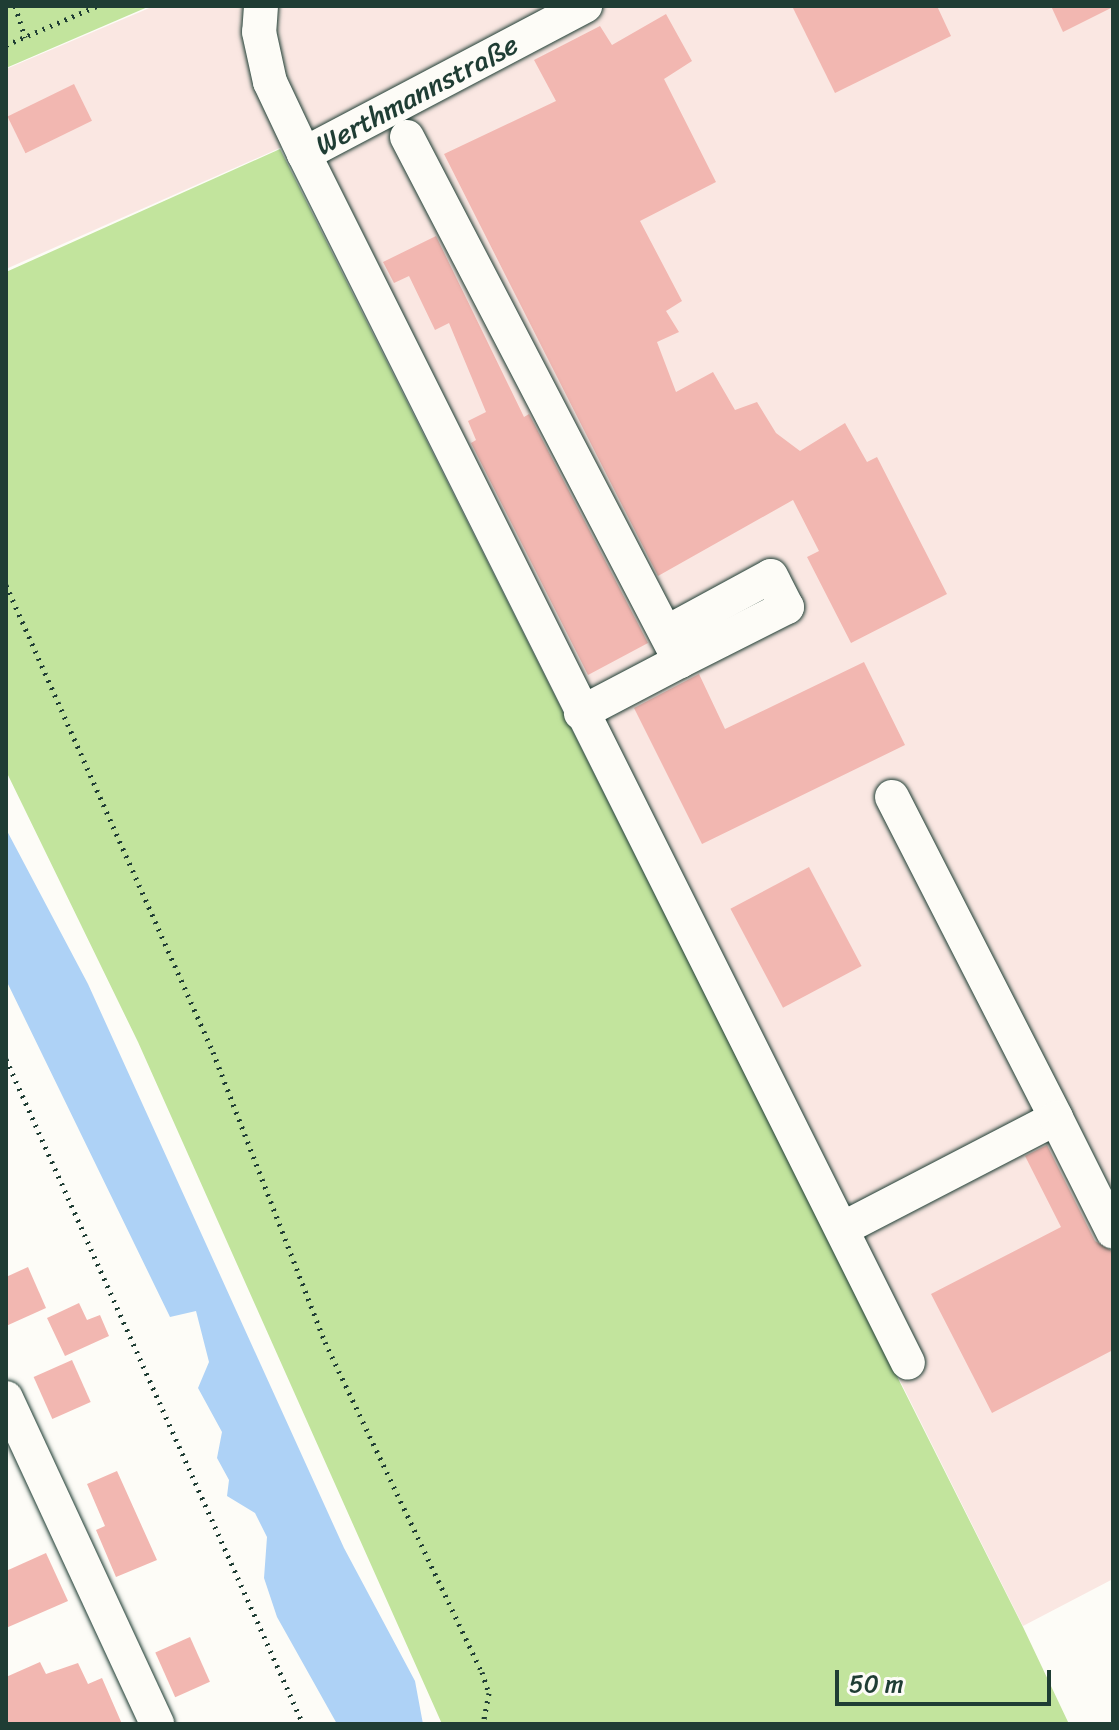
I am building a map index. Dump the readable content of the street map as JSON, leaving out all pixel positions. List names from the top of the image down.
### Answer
{
  "streets": {
    "street": ["Werthmannstraße"]
  },
  "scale_bar": "50 m"
}
